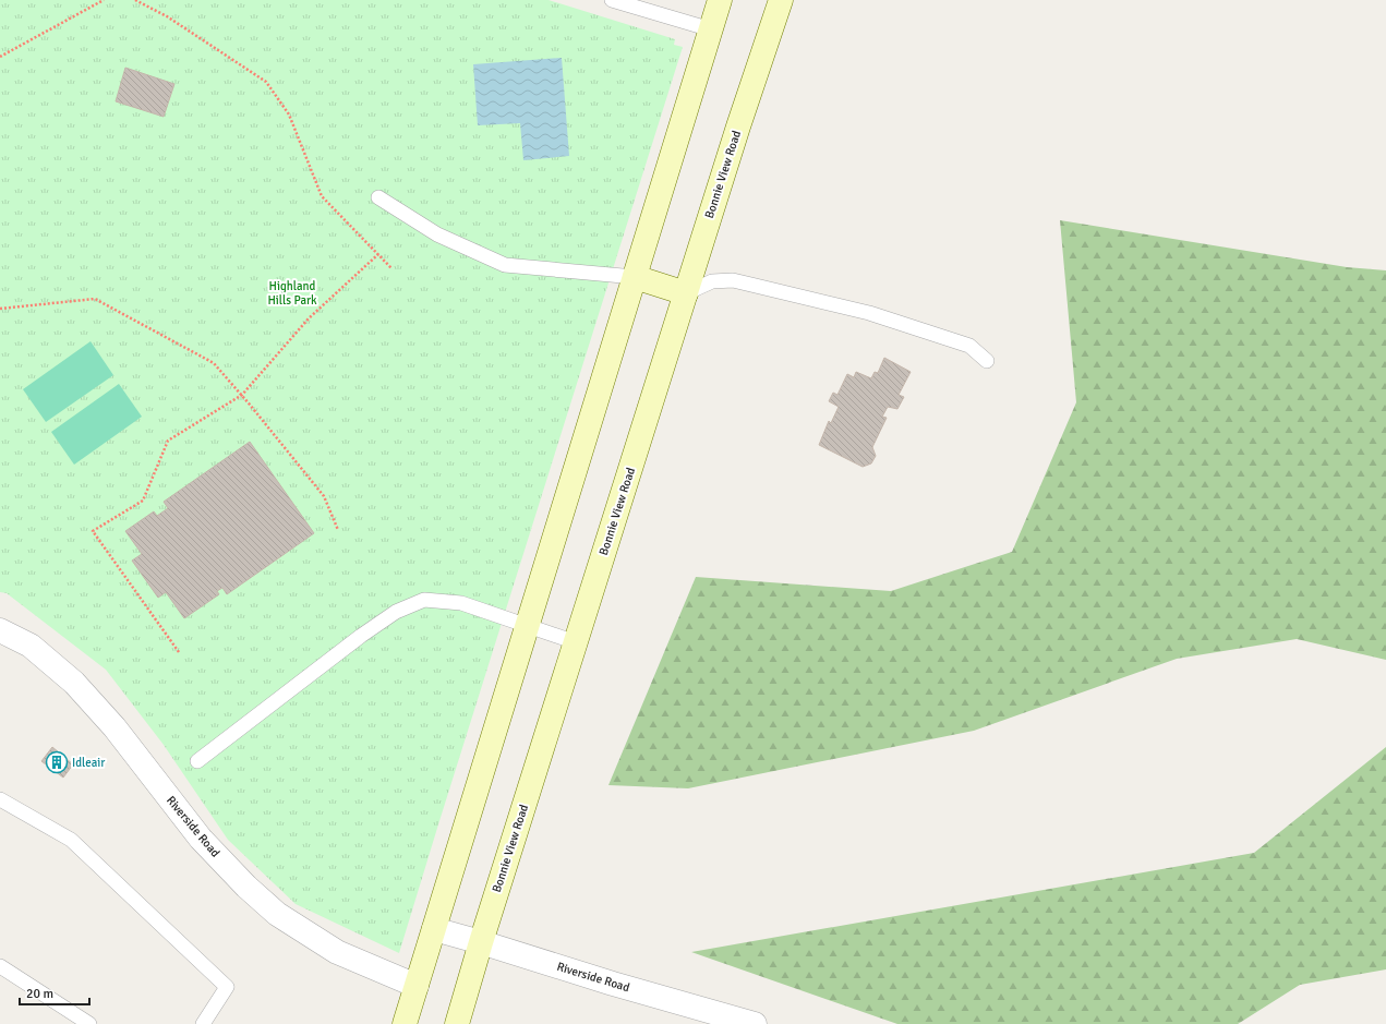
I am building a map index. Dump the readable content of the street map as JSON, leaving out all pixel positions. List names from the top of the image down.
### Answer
{
  "streets": {
    "main road": ["Bonnie View Road"],
    "street": ["Riverside Road"]
  },
  "crossings": [
    ["Bonnie View Road", "Riverside Road"]
  ],
  "parks": ["Highland Hills Park"],
  "places": {
    "building": ["Idleair"]
  },
  "scale_bar": "20 m"
}
